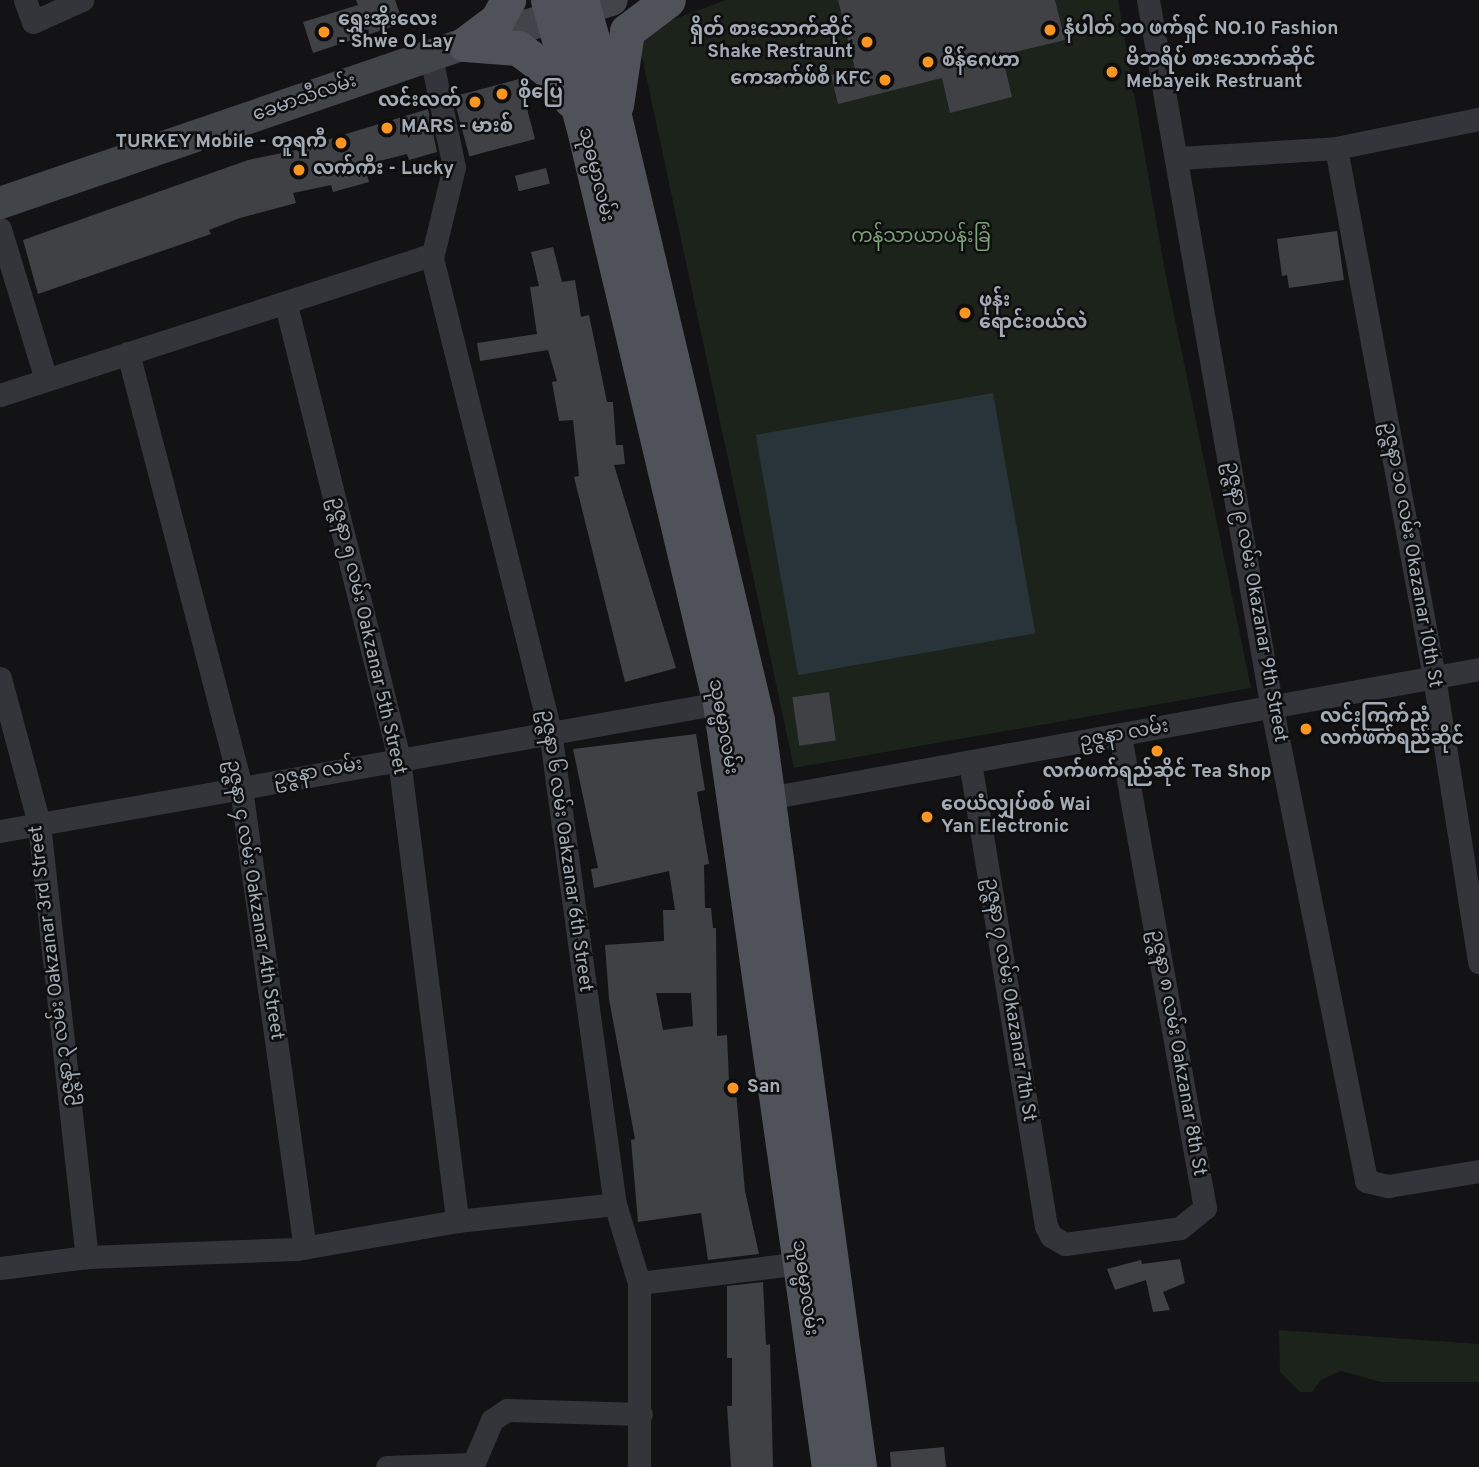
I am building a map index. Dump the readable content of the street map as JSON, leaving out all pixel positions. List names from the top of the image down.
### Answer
{
  "streets": {
    "main road": ["ခေမာသီလမ်း", "သုဓမ္မာလမ်း"],
    "street": [
      "ဥဇ္ဇနာ ၁၀ လမ်း Okazanar 10th St",
      "ဥဇ္ဇနာ ၉ လမ်း Okazanar 9th Street",
      "ဥဇ္ဇနာ ၅ လမ်း Oakzanar 5th Street",
      "ဥဇ္ဇနာ လမ်း",
      "ဥဇ္ဇနာ ၆ လမ်း Oakzanar 6th Street",
      "ဥဇ္ဇနာ ၄ လမ်း Oakzanar 4th Street",
      "ဥဇ္ဇနာ ၃ လမ်း Oakzanar 3rd Street",
      "ဥဇ္ဇနာ ၇ လမ်း Okazanar 7th St",
      "ဥဇ္ဇနာ ၈ လမ်း Oakzanar 8th St"
    ]
  },
  "crossings": [
    ["ခေမာသီလမ်း", "သုဓမ္မာလမ်း"],
    ["သုဓမ္မာလမ်း", "ဥဇ္ဇနာ လမ်း"],
    ["ဥဇ္ဇနာ ၁၀ လမ်း Okazanar 10th St", "ဥဇ္ဇနာ လမ်း"],
    ["ဥဇ္ဇနာ ၉ လမ်း Okazanar 9th Street", "ဥဇ္ဇနာ လမ်း"],
    ["ဥဇ္ဇနာ ၅ လမ်း Oakzanar 5th Street", "ဥဇ္ဇနာ လမ်း"],
    ["ဥဇ္ဇနာ လမ်း", "ဥဇ္ဇနာ ၆ လမ်း Oakzanar 6th Street"],
    ["ဥဇ္ဇနာ လမ်း", "ဥဇ္ဇနာ ၄ လမ်း Oakzanar 4th Street"],
    ["ဥဇ္ဇနာ လမ်း", "ဥဇ္ဇနာ ၃ လမ်း Oakzanar 3rd Street"],
    ["ဥဇ္ဇနာ လမ်း", "ဥဇ္ဇနာ ၇ လမ်း Okazanar 7th St"],
    ["ဥဇ္ဇနာ လမ်း", "ဥဇ္ဇနာ ၈ လမ်း Oakzanar 8th St"],
    ["ဥဇ္ဇနာ ၇ လမ်း Okazanar 7th St", "ဥဇ္ဇနာ ၈ လမ်း Oakzanar 8th St"]
  ],
  "parks": ["ကန်သာယာပန်းခြံ"],
  "places": [
    "နံပါတ် ၁၀ ဖက်ရှင် NO.10 Fashion",
    "ရွှေးအိုးလေး - Shwe O Lay",
    "ရှိတ် စားသောက်ဆိုင် Shake Restraunt",
    "စိန်ဂေဟာ",
    "မိဘရိပ် စားသောက်ဆိုင် Mebayeik Restruant",
    "ကေအက်ဖ်စီ KFC",
    "စိုပြေ",
    "လင်းလတ်",
    "MARS - မားစ်",
    "TURKEY Mobile - တူရကီ",
    "လက်ကီး - Lucky",
    "ဖုန်း ရောင်းဝယ်လဲ",
    "လင်းကြက်ညံ လက်ဖက်ရည်ဆိုင်",
    "လက်ဖက်ရည်ဆိုင် Tea Shop",
    "ဝေယံလျှပ်စစ် Wai Yan Electronic",
    "San"
  ]
}
